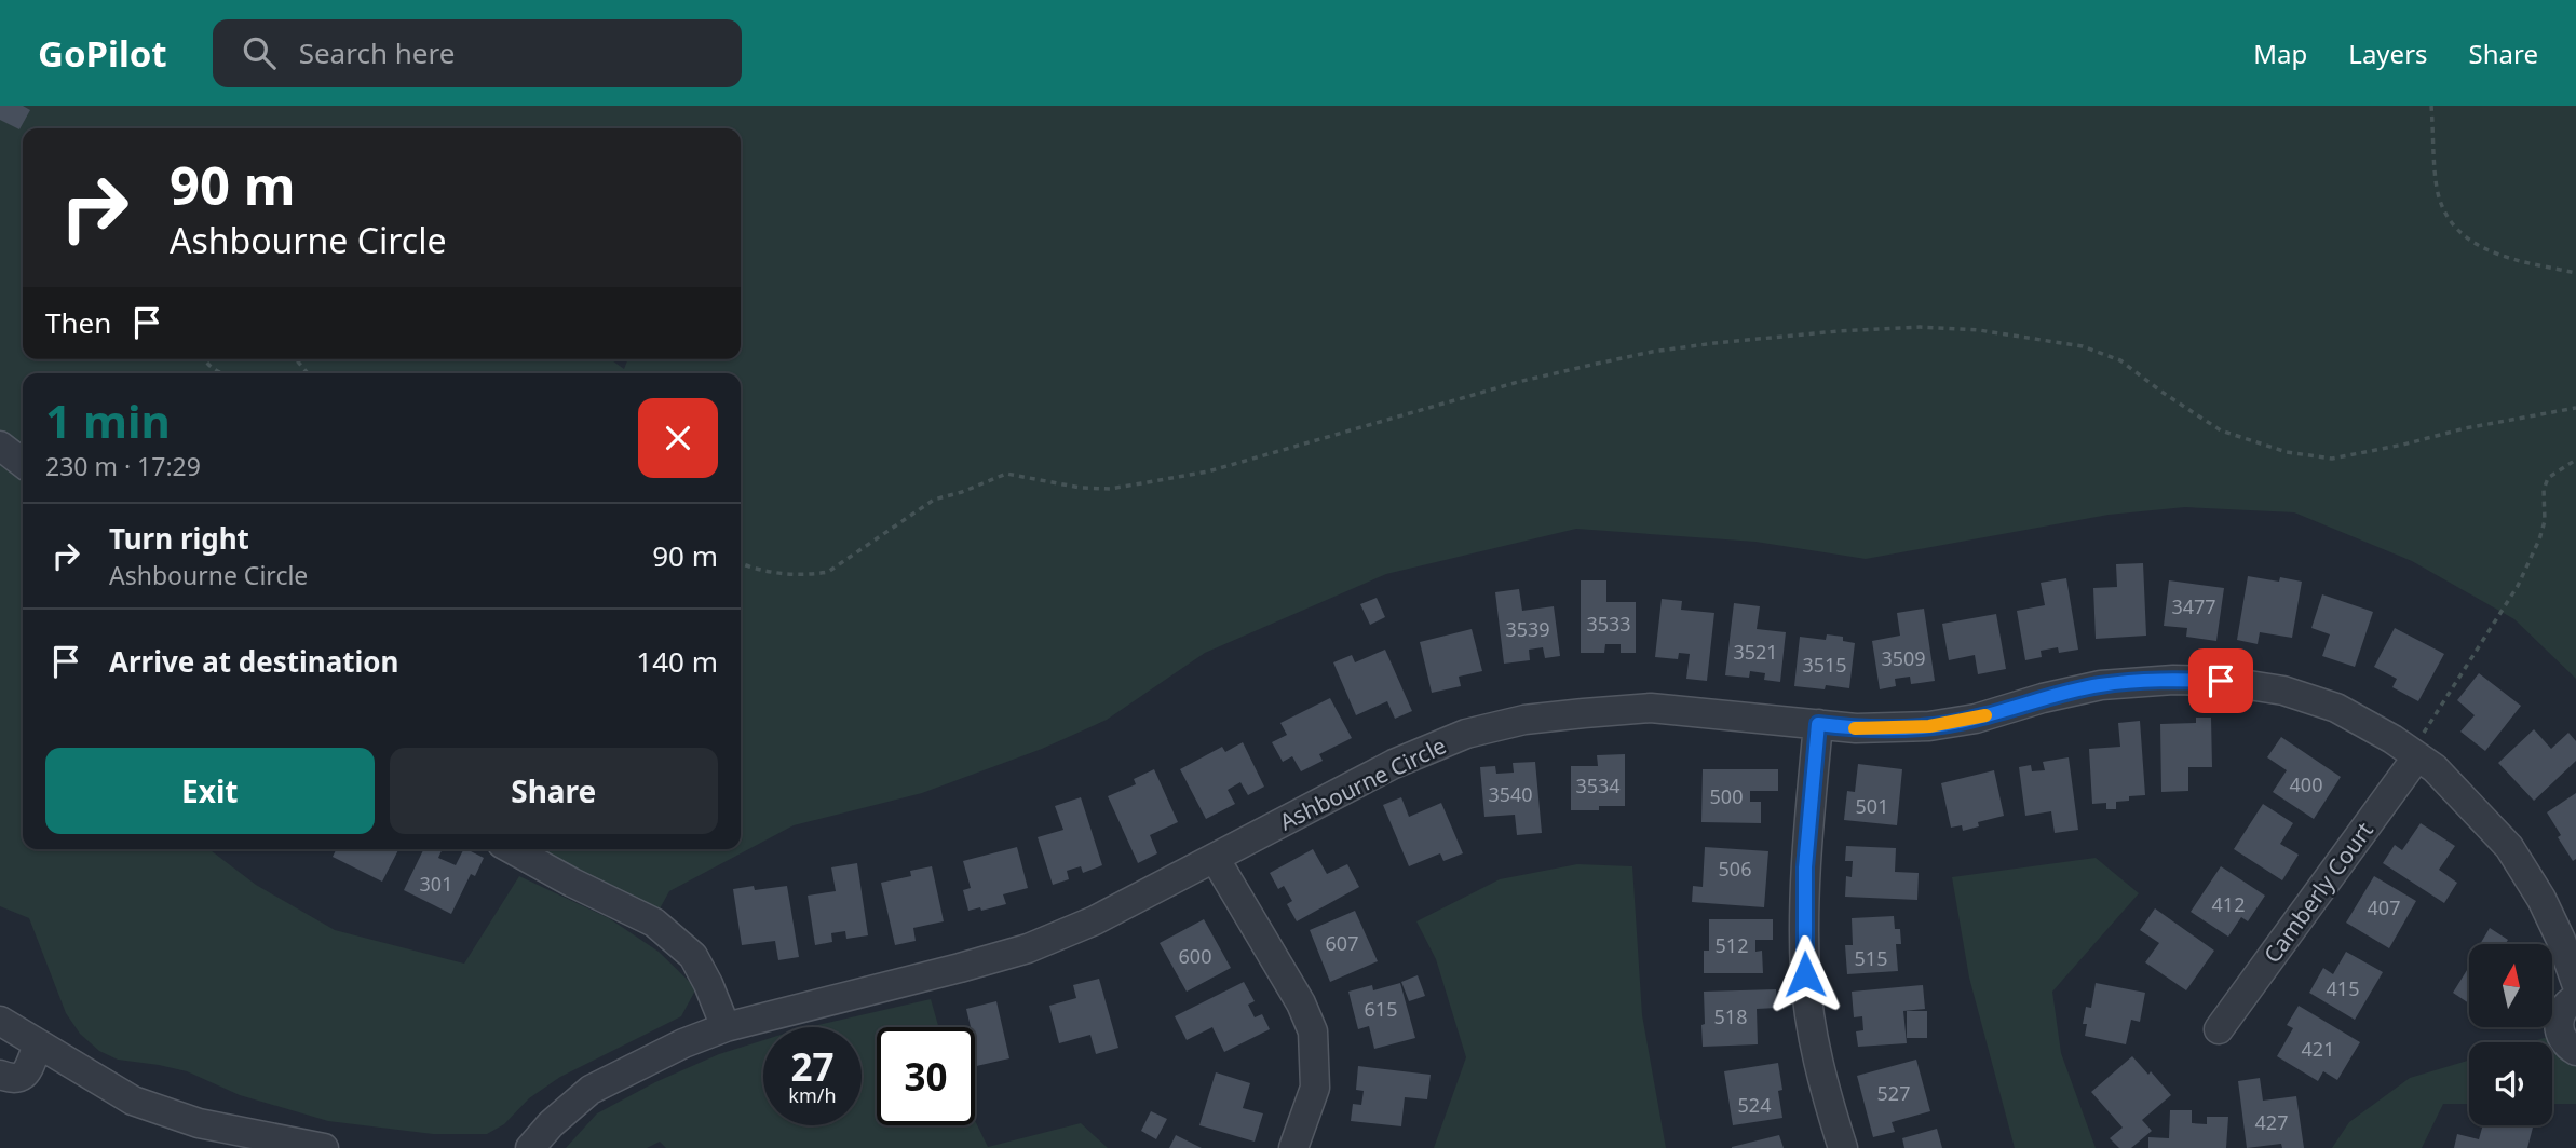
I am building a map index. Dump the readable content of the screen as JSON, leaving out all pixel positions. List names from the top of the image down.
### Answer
{
  "streets": {
    "street": ["Ashbourne Circle", "Camberly Court"]
  },
  "crossings": [
    ["Ashbourne Circle", "Camberly Court"]
  ],
  "house_numbers": [
    "3477",
    "3533",
    "3539",
    "3521",
    "3509",
    "3515",
    "400",
    "3534",
    "3540",
    "500",
    "501",
    "506",
    "301",
    "412",
    "407",
    "607",
    "512",
    "600",
    "515",
    "415",
    "615",
    "518",
    "421",
    "527",
    "524",
    "427"
  ],
  "north": "top",
  "page": {
    "header": "GoPilot",
    "search": "Search here",
    "nav": ["Map", "Layers", "Share"],
    "turn": ["90 m", "Ashbourne Circle"],
    "then": "Then",
    "heading": ["1 min", "230 m · 17:29"],
    "list": [
      {
        "name": "Turn right",
        "note": "Ashbourne Circle",
        "value": "90 m"
      },
      {
        "name": "Arrive at destination",
        "value": "140 m"
      }
    ],
    "buttons": ["Exit", "Share"],
    "speed": "27 km/h",
    "limit": "30"
  }
}
